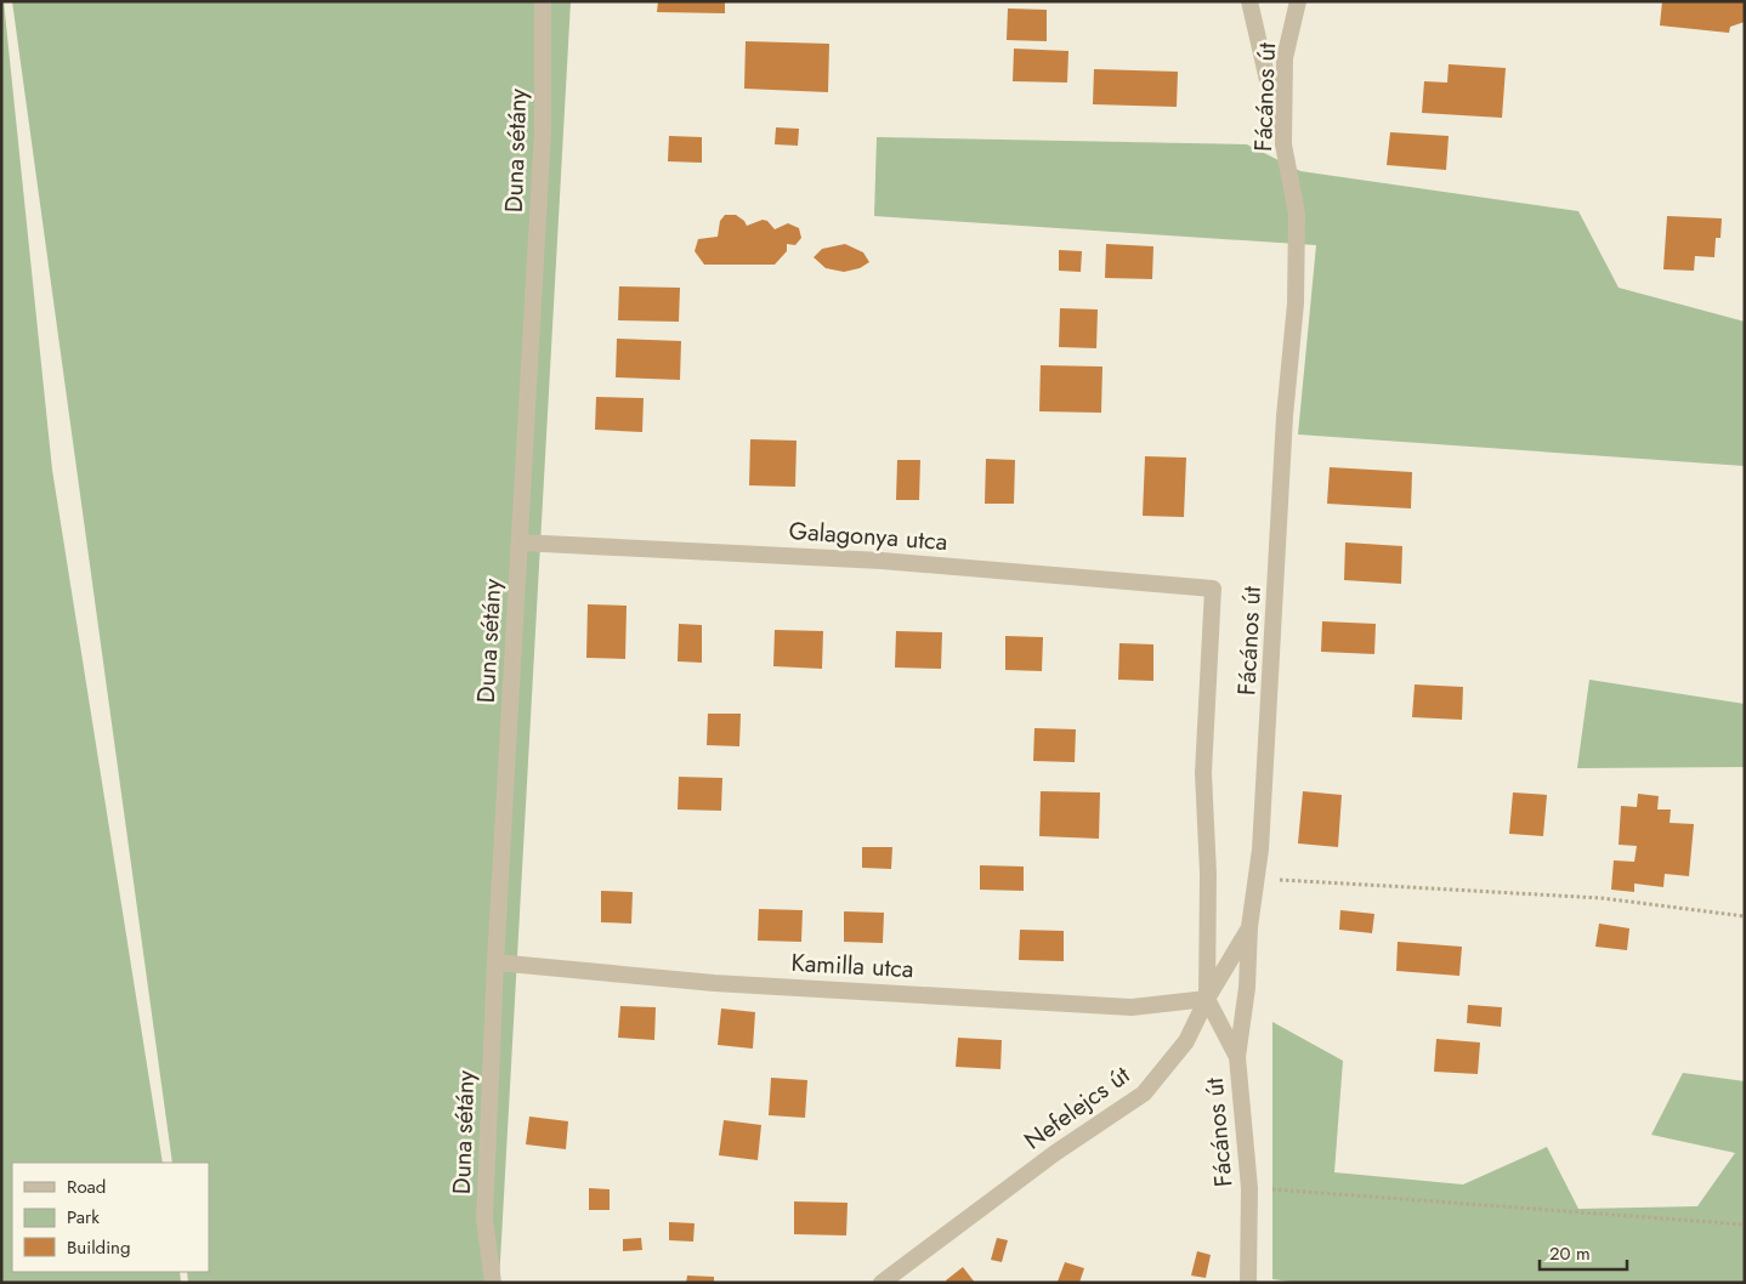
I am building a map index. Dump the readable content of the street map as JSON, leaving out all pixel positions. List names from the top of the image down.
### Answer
{
  "streets": {
    "street": [
      "Fácános út",
      "Duna sétány",
      "Galagonya utca",
      "Kamilla utca",
      "Nefelejcs út"
    ]
  },
  "crossings": [
    ["Fácános út", "Nefelejcs út"],
    ["Duna sétány", "Galagonya utca"],
    ["Duna sétány", "Kamilla utca"],
    ["Galagonya utca", "Kamilla utca"],
    ["Galagonya utca", "Nefelejcs út"],
    ["Kamilla utca", "Nefelejcs út"]
  ],
  "legend": ["Road", "Park", "Building"],
  "scale_bar": "20 m"
}
